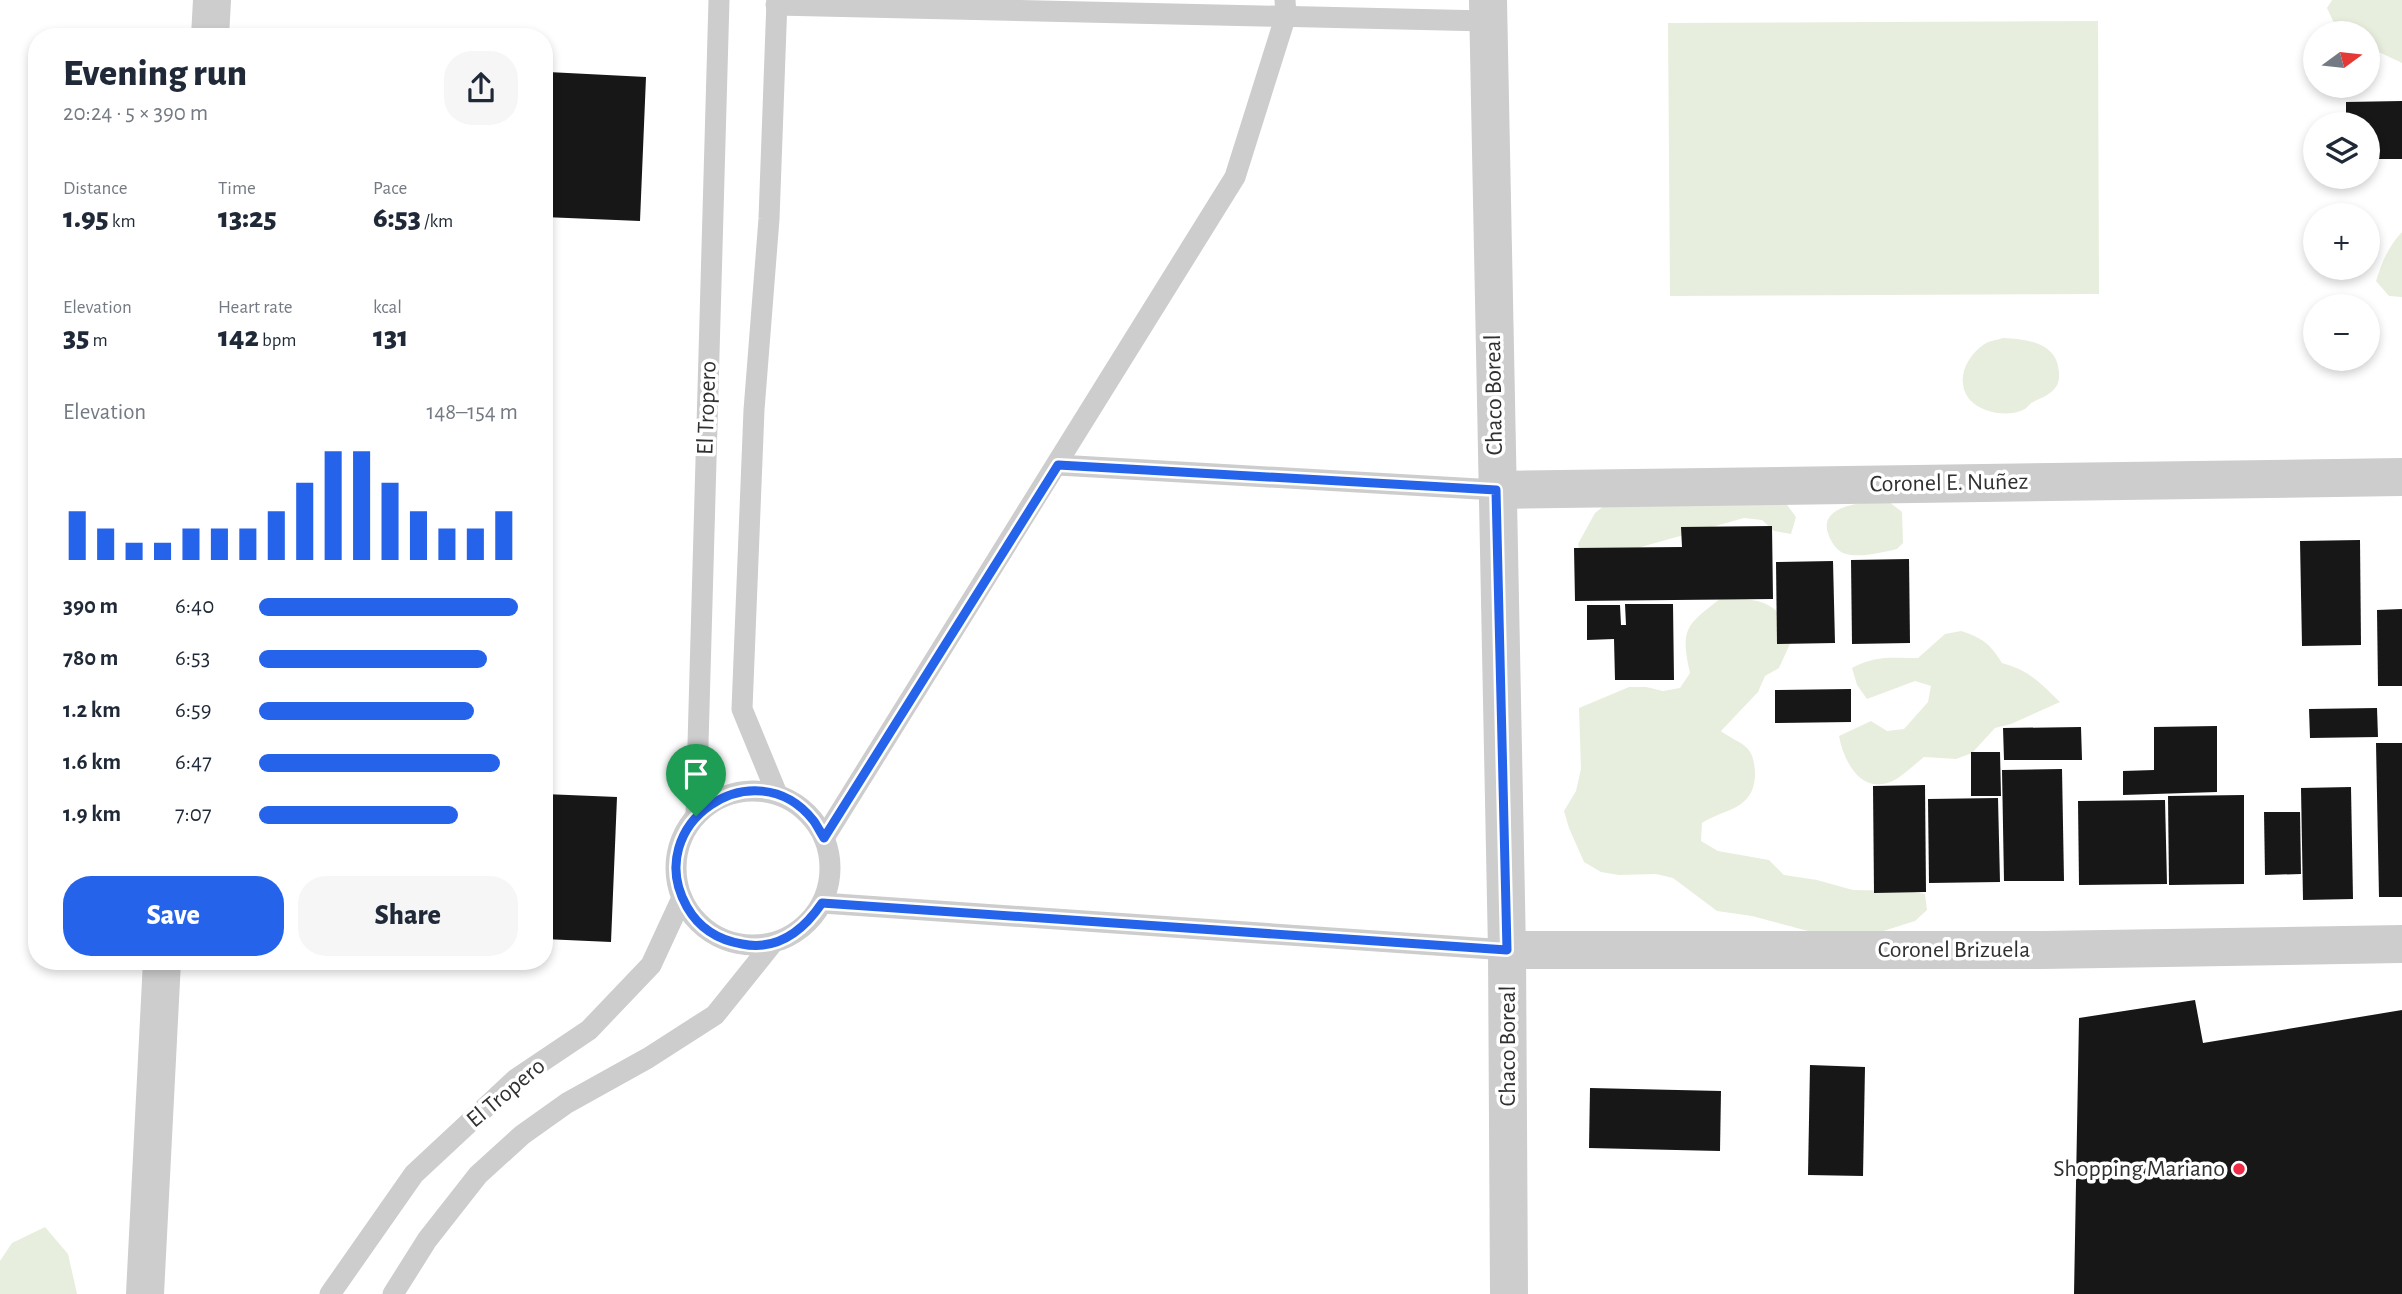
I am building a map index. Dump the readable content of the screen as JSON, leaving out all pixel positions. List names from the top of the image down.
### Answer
{
  "streets": {
    "street": ["Chaco Boreal", "Coronel E. Nuñez", "Coronel Brizuela"],
    "lane": ["El Tropero"]
  },
  "crossings": [
    ["Chaco Boreal", "Coronel E. Nuñez"],
    ["Chaco Boreal", "Coronel Brizuela"]
  ],
  "places": ["Shopping Mariano"],
  "north": "right",
  "page": {
    "map_buttons": ["+", "−"],
    "heading": ["Evening run", "20:24 · 5 × 390 m"],
    "stats": [
      ["Distance", "1.95 km"],
      ["Time", "13:25"],
      ["Pace", "6:53 /km"],
      ["Elevation", "35 m"],
      ["Heart rate", "142 bpm"],
      ["kcal", "131"]
    ],
    "chart": ["Elevation", "148–154 m"],
    "list": [
      {
        "name": "390 m",
        "note": "6:40"
      },
      {
        "name": "780 m",
        "note": "6:53"
      },
      {
        "name": "1.2 km",
        "note": "6:59"
      },
      {
        "name": "1.6 km",
        "note": "6:47"
      },
      {
        "name": "1.9 km",
        "note": "7:07"
      }
    ],
    "buttons": ["Save", "Share"]
  }
}
